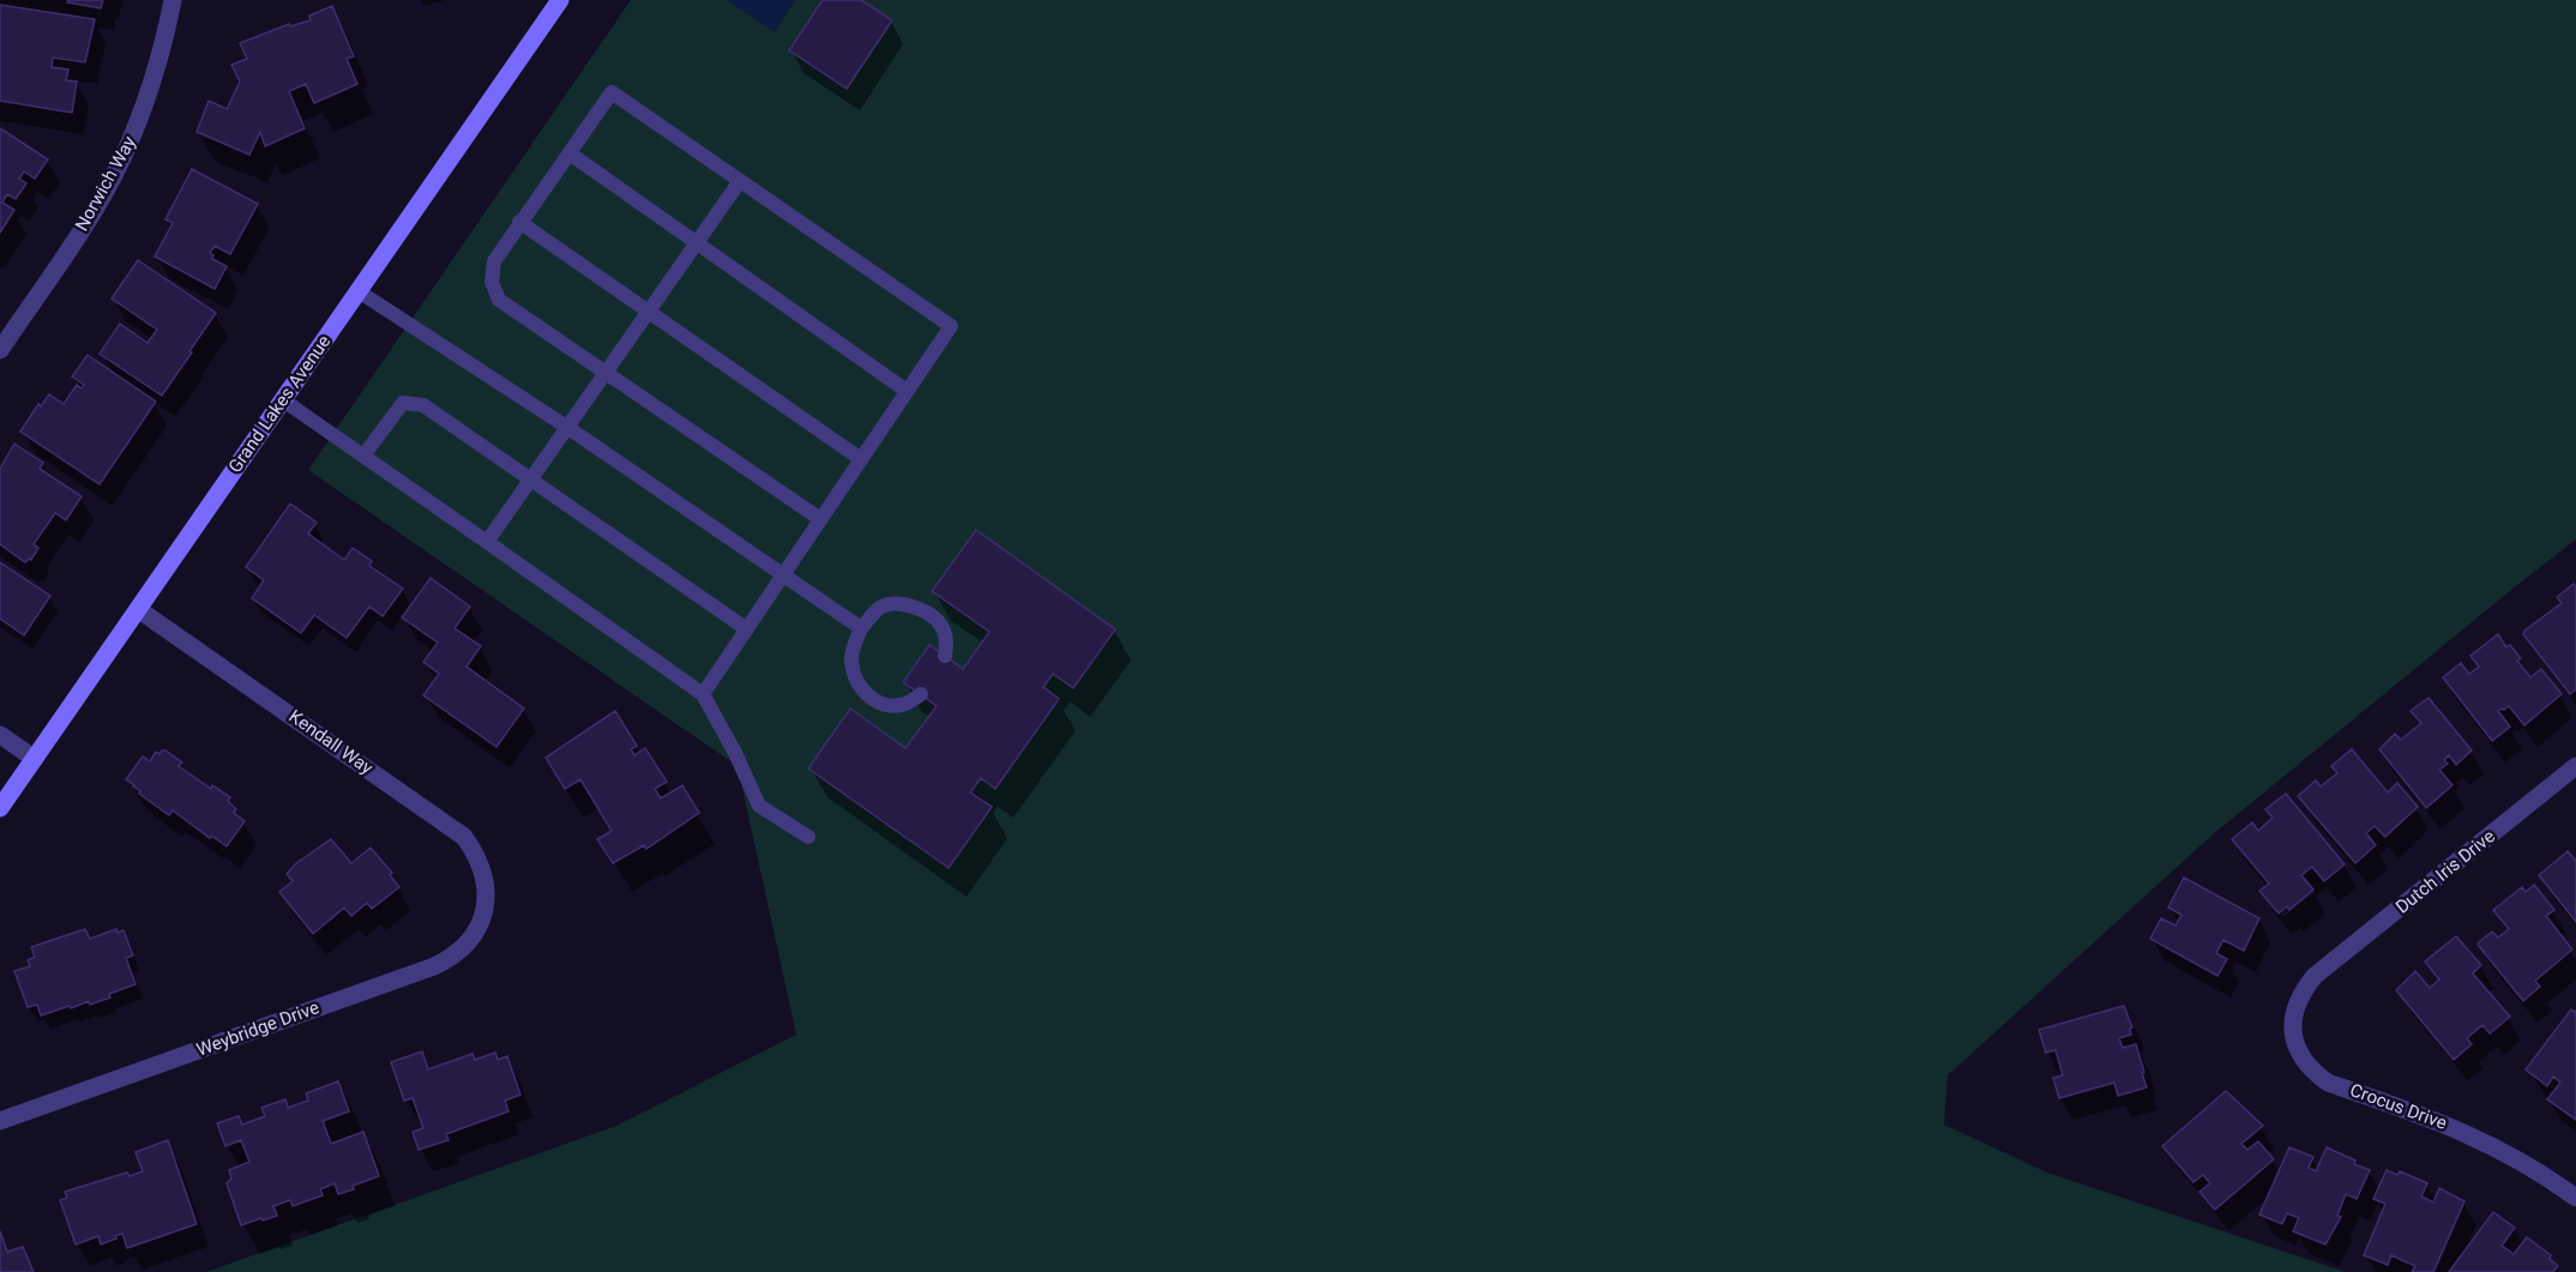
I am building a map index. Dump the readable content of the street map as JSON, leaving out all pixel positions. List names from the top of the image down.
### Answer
{
  "streets": {
    "street": [
      "Norwich Way",
      "Grand Lakes Avenue",
      "Kendall Way",
      "Dutch Iris Drive",
      "Weybridge Drive",
      "Crocus Drive"
    ]
  },
  "crossings": [
    ["Grand Lakes Avenue", "Kendall Way"],
    ["Kendall Way", "Weybridge Drive"],
    ["Dutch Iris Drive", "Crocus Drive"]
  ]
}
